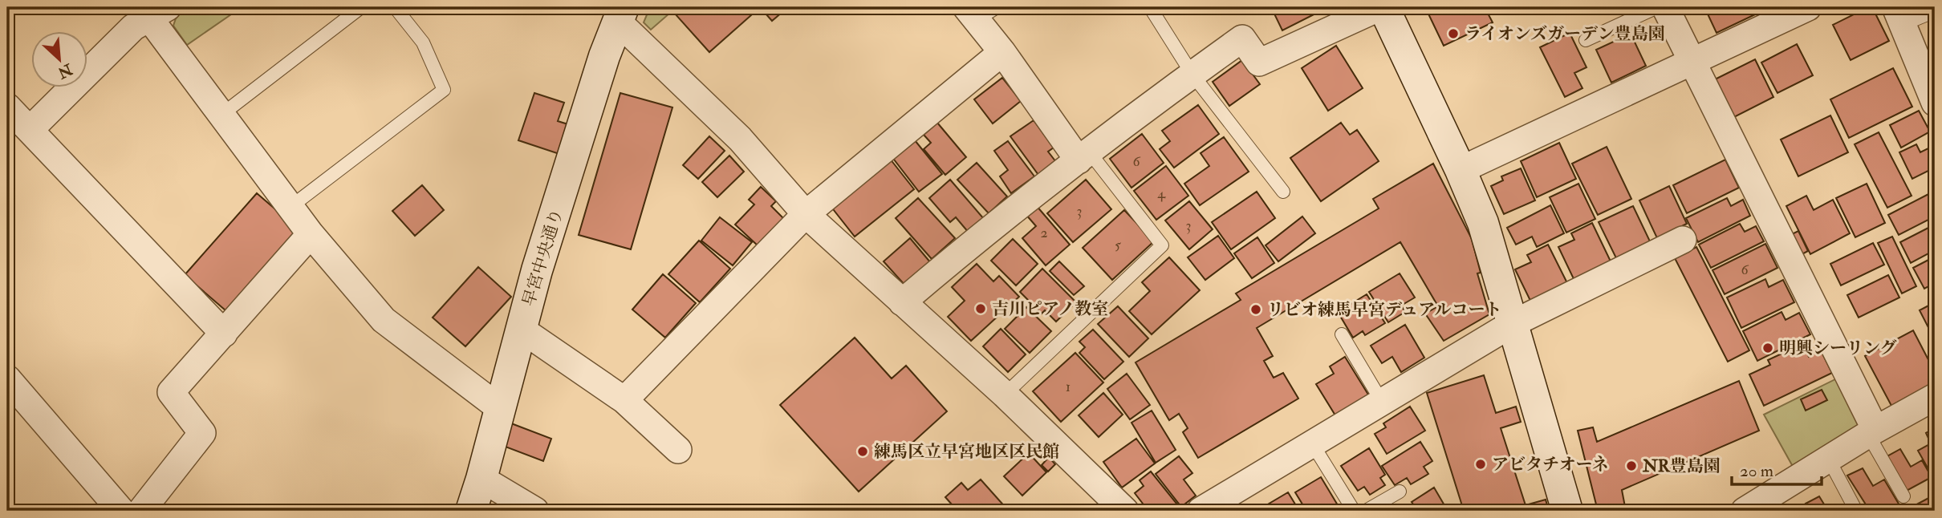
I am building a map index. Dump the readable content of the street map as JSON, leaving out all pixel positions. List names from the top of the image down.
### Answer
{
  "streets": {
    "street": ["早宮中央通り"]
  },
  "places": [
    "ライオンズガーデン豊島園",
    "吉川ピアノ教室",
    "リビオ練馬早宮デュアルコート",
    "明興シーリング",
    "練馬区立早宮地区区民館",
    "アビタチオーネ",
    "NR豊島園"
  ],
  "house_numbers": [
    "6",
    "4",
    "3",
    "3",
    "2",
    "5",
    "6",
    "1"
  ],
  "scale_bar": "20 m",
  "north": "bottom right"
}
